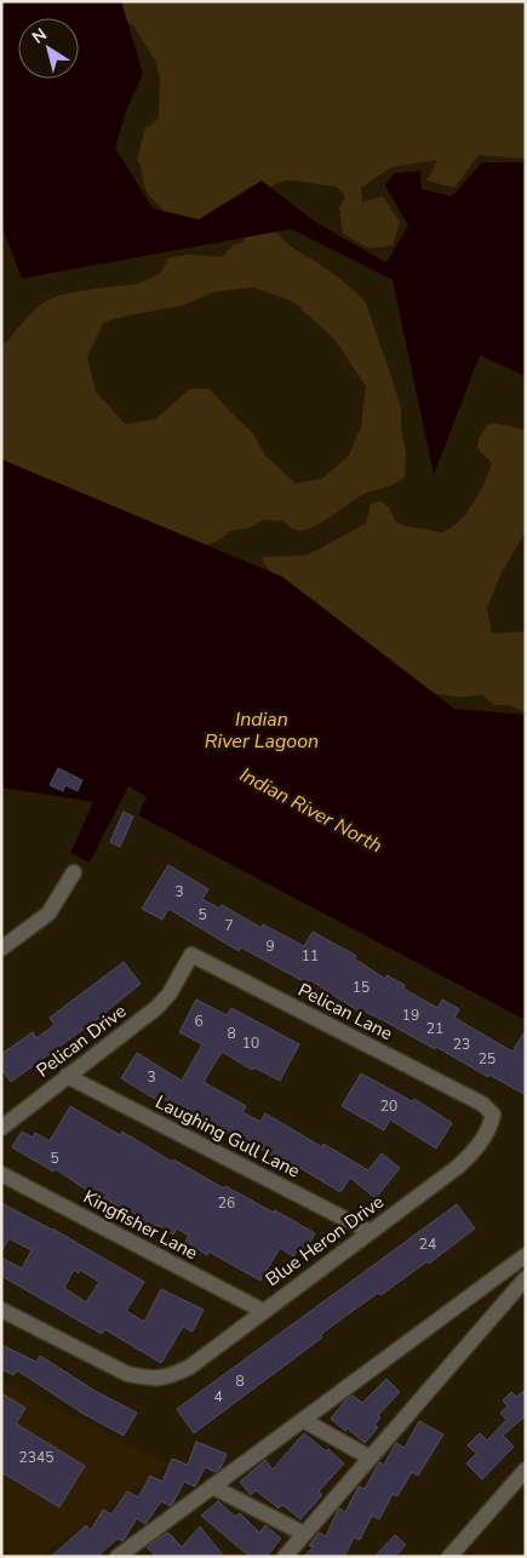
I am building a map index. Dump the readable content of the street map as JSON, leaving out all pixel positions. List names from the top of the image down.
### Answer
{
  "streets": {
    "street": [
      "Pelican Lane",
      "Pelican Drive",
      "Laughing Gull Lane",
      "Kingfisher Lane",
      "Blue Heron Drive"
    ]
  },
  "crossings": [
    ["Pelican Lane", "Pelican Drive"],
    ["Pelican Lane", "Blue Heron Drive"],
    ["Pelican Drive", "Laughing Gull Lane"],
    ["Laughing Gull Lane", "Blue Heron Drive"],
    ["Kingfisher Lane", "Blue Heron Drive"]
  ],
  "water": ["Indian River Lagoon", "Indian River North"],
  "house_numbers": [
    "3",
    "5",
    "7",
    "9",
    "11",
    "15",
    "19",
    "6",
    "21",
    "8",
    "10",
    "23",
    "25",
    "3",
    "20",
    "5",
    "26",
    "24",
    "8",
    "4",
    "2345"
  ],
  "north": "top left"
}
